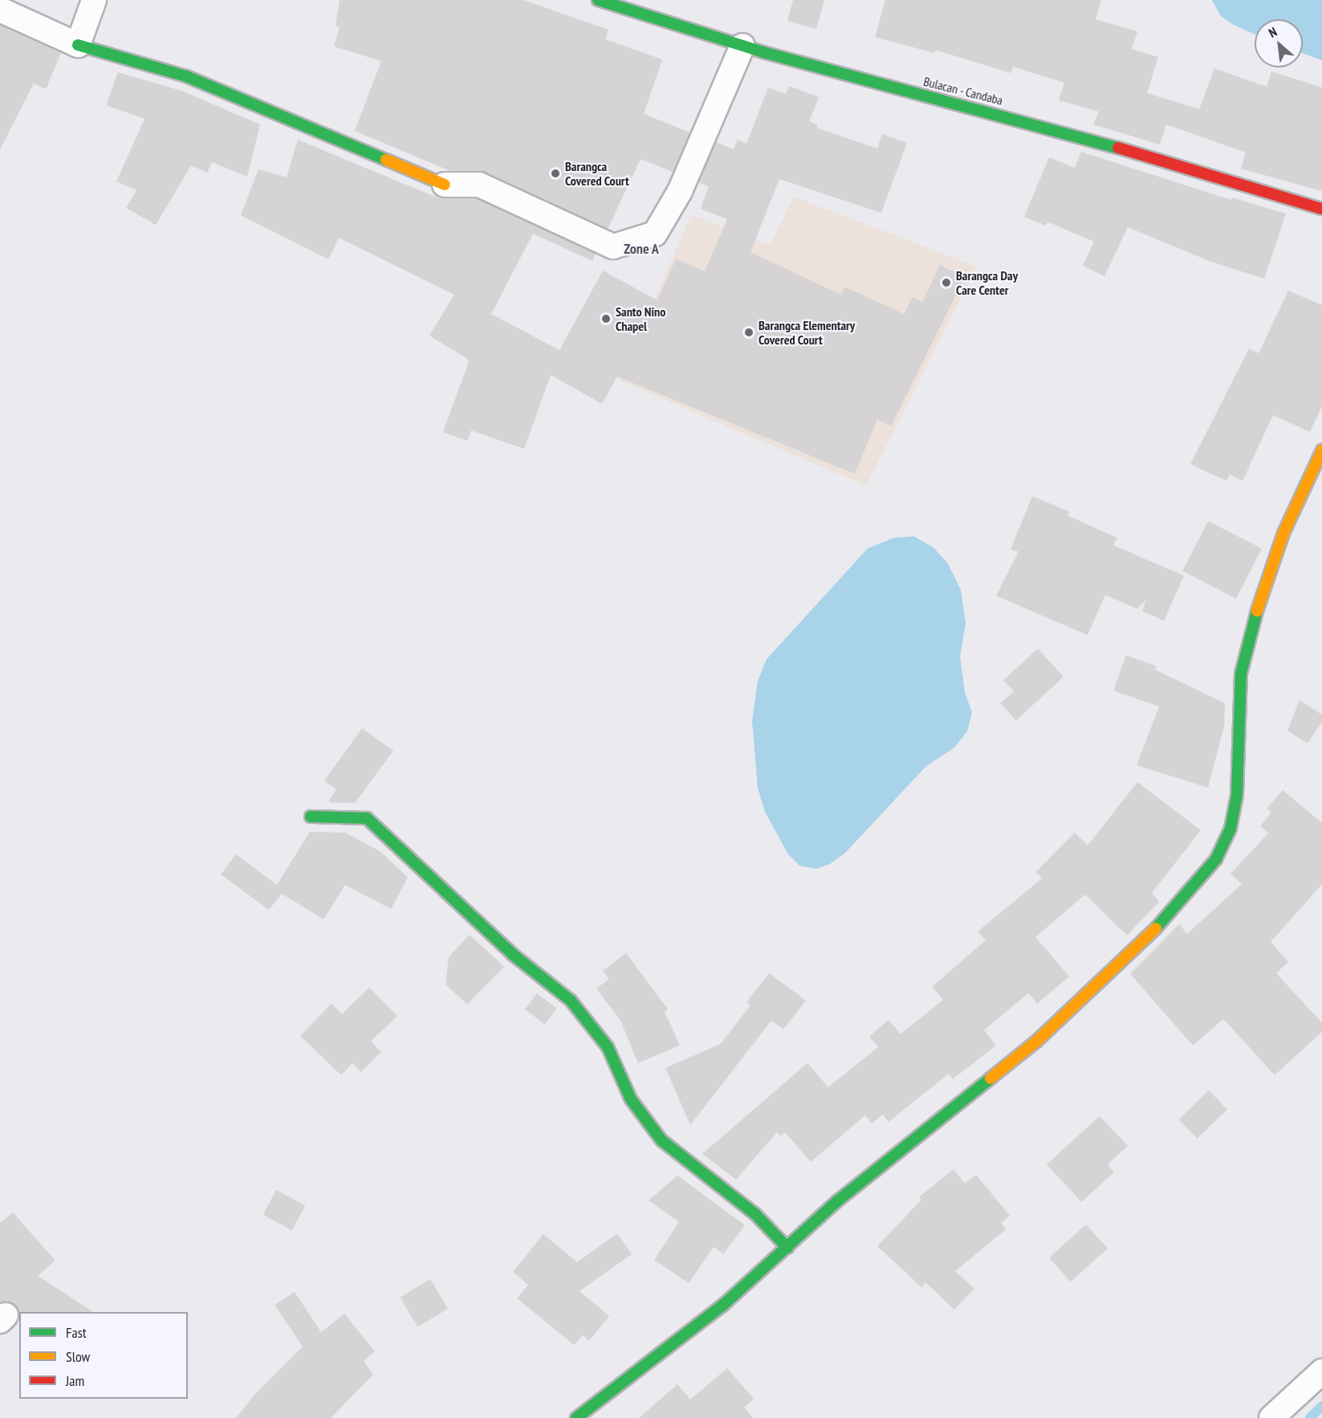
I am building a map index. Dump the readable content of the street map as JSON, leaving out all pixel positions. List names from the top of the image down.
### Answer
{
  "streets": {
    "street": ["Bulacan - Candaba"]
  },
  "districts": ["Zone A"],
  "places": [
    "Barangca Covered Court",
    "Barangca Day Care Center",
    "Santo Nino Chapel",
    "Barangca Elementary Covered Court"
  ],
  "legend": ["Fast", "Slow", "Jam"],
  "north": "top left"
}
